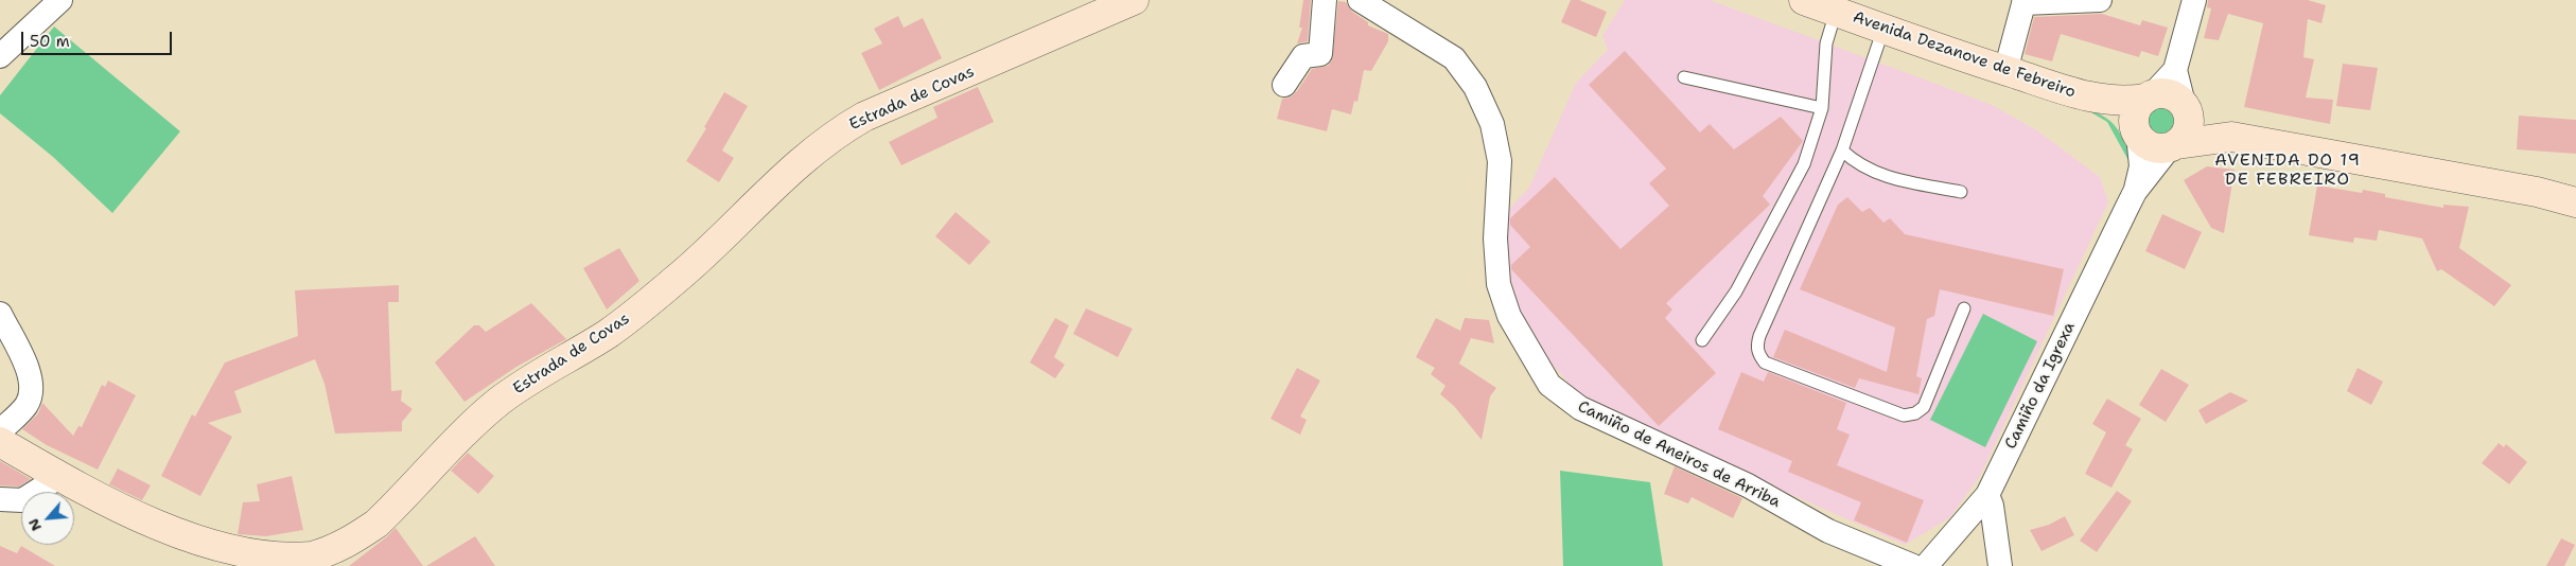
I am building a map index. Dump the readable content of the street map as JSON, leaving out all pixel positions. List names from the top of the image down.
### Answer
{
  "streets": {
    "main road": ["Avenida Dezanove de Febreiro", "Estrada de Covas"],
    "street": ["Camiño da Igrexa", "Camiño de Aneiros de Arriba"]
  },
  "districts": ["AVENIDA DO 19 DE FEBREIRO"],
  "scale_bar": "50 m",
  "north": "bottom left"
}
